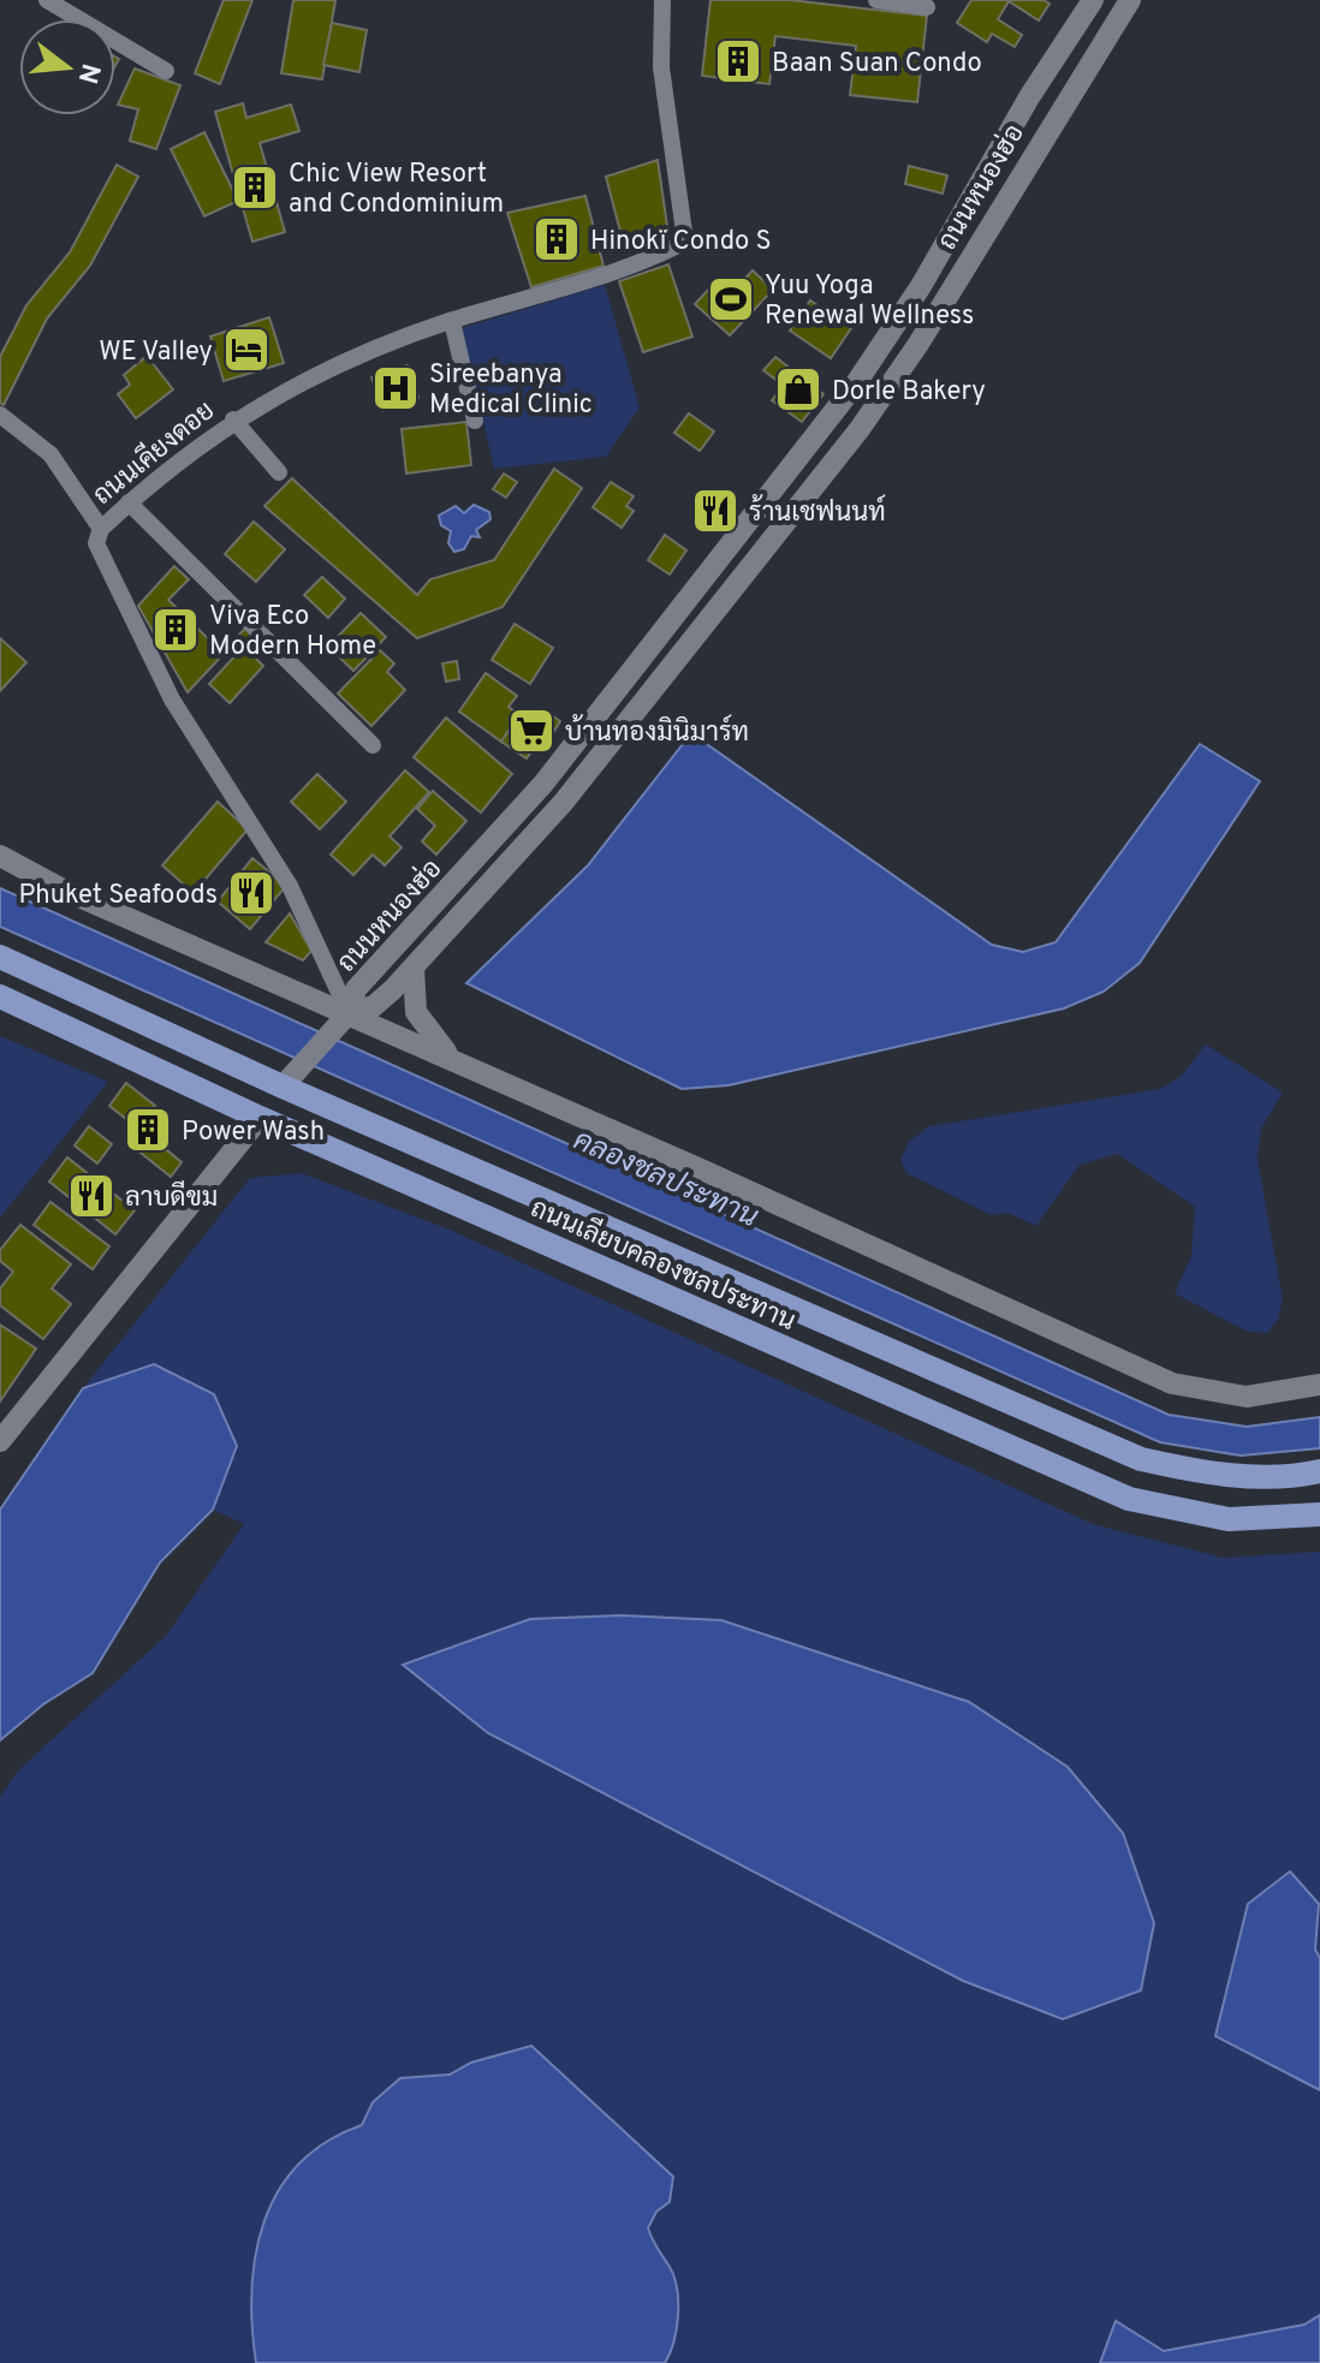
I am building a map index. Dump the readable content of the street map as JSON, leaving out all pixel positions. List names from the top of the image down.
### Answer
{
  "streets": {
    "main road": ["ถนนเลียบคลองชลประทาน"],
    "street": ["ถนนหนองฮ่อ", "ถนนเคียงดอย"]
  },
  "crossings": [
    ["ถนนหนองฮ่อ", "ถนนเคียงดอย"]
  ],
  "water": ["คลองชลประทาน"],
  "places": {
    "building": [
      "Baan Suan Condo",
      "Chic View Resort and Condominium",
      "Hinokï Condo S",
      "Viva Eco Modern Home",
      "Power Wash"
    ],
    "sports": ["Yuu Yoga Renewal Wellness"],
    "hotel": ["WE Valley"],
    "hospital": ["Sireebanya Medical Clinic"],
    "shop": ["Dorle Bakery"],
    "restaurant": ["ร้านเชฟนนท์", "Phuket Seafoods", "ลาบดีขม"],
    "supermarket": ["บ้านทองมินิมาร์ท"]
  },
  "north": "right"
}
